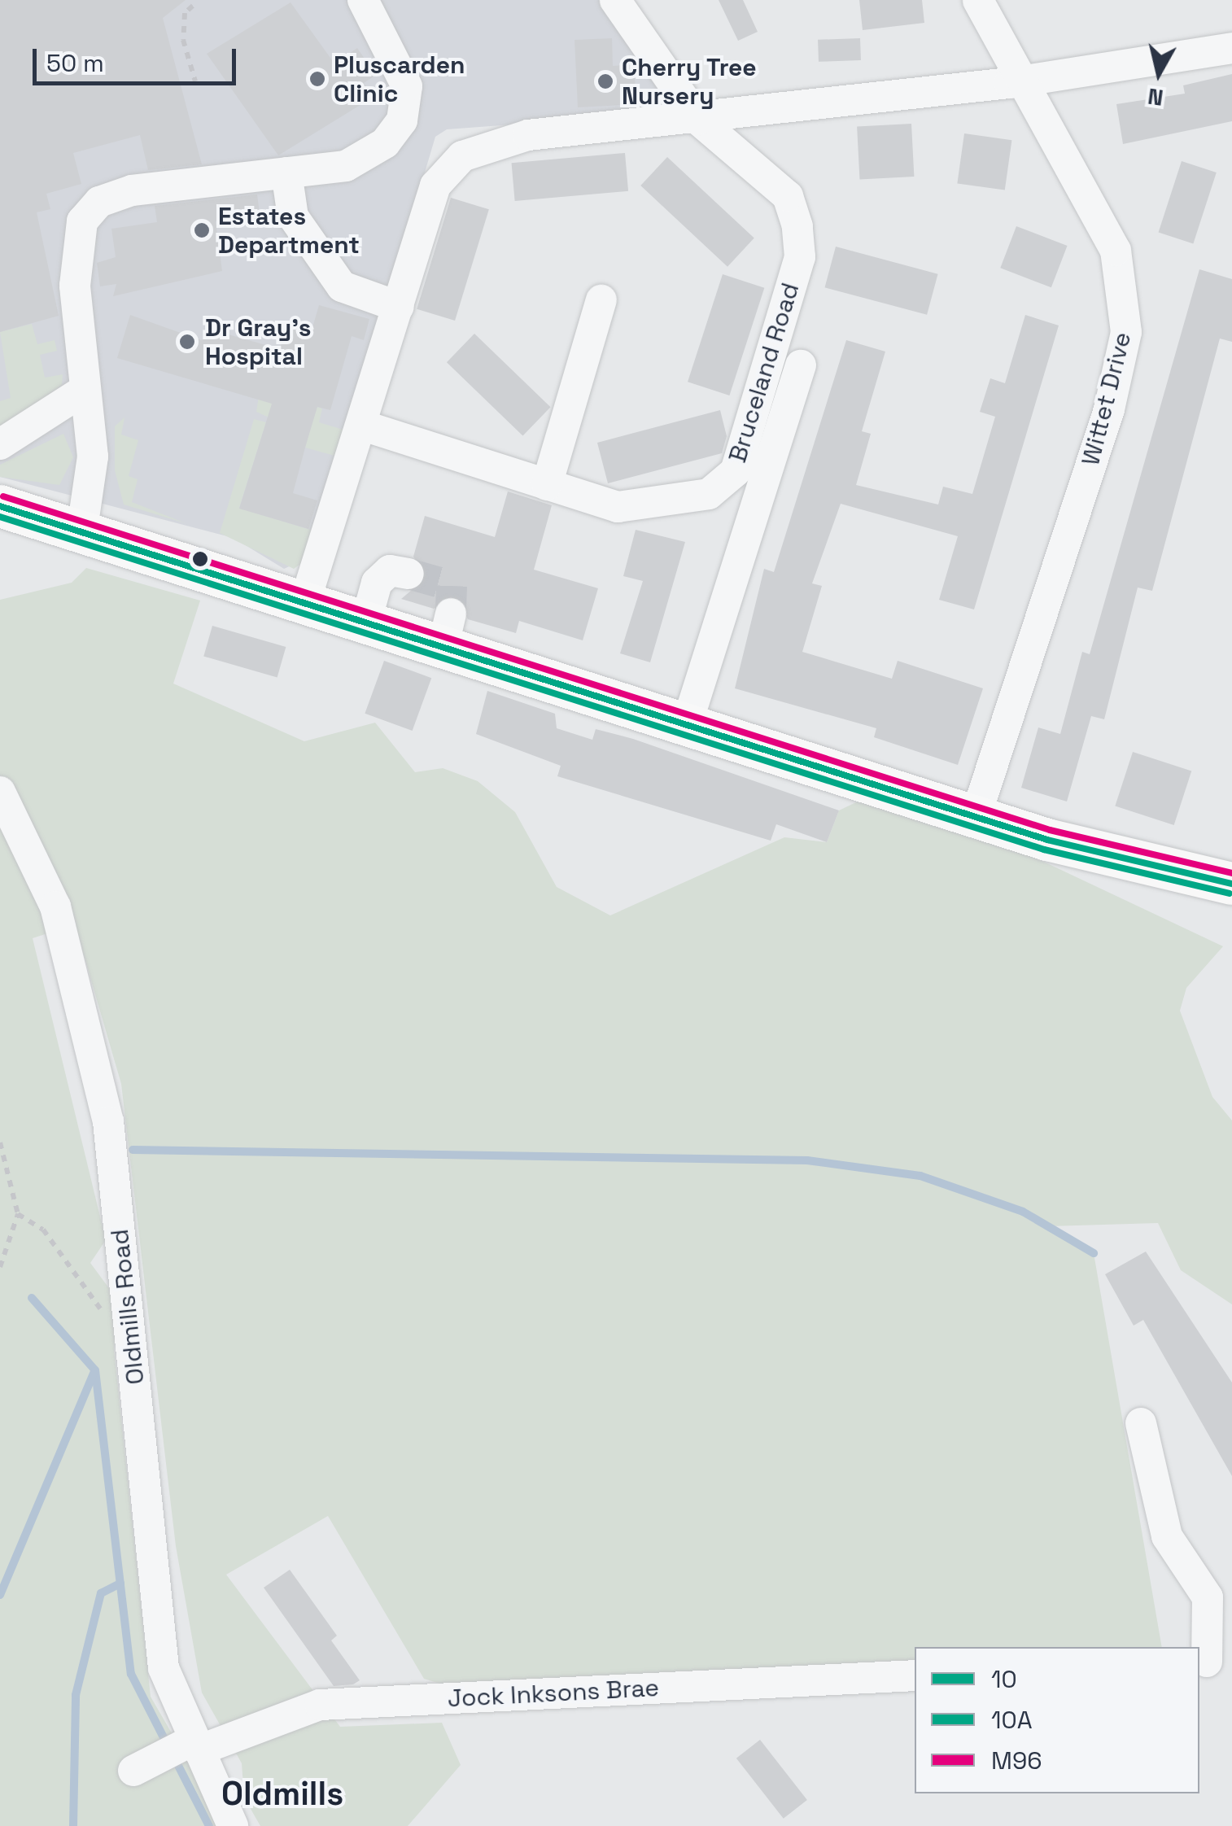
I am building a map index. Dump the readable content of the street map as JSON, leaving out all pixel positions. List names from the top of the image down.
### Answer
{
  "streets": {
    "street": [
      "Bruceland Road",
      "Wittet Drive",
      "Oldmills Road",
      "Jock Inksons Brae"
    ]
  },
  "crossings": [
    ["Oldmills Road", "Jock Inksons Brae"]
  ],
  "districts": ["Oldmills"],
  "places": [
    "Pluscarden Clinic",
    "Cherry Tree Nursery",
    "Estates Department",
    "Dr Gray's Hospital"
  ],
  "lines": ["transit line M96", "transit line 10", "transit line 10A"],
  "legend": ["10", "10A", "M96"],
  "scale_bar": "50 m",
  "north": "bottom"
}
